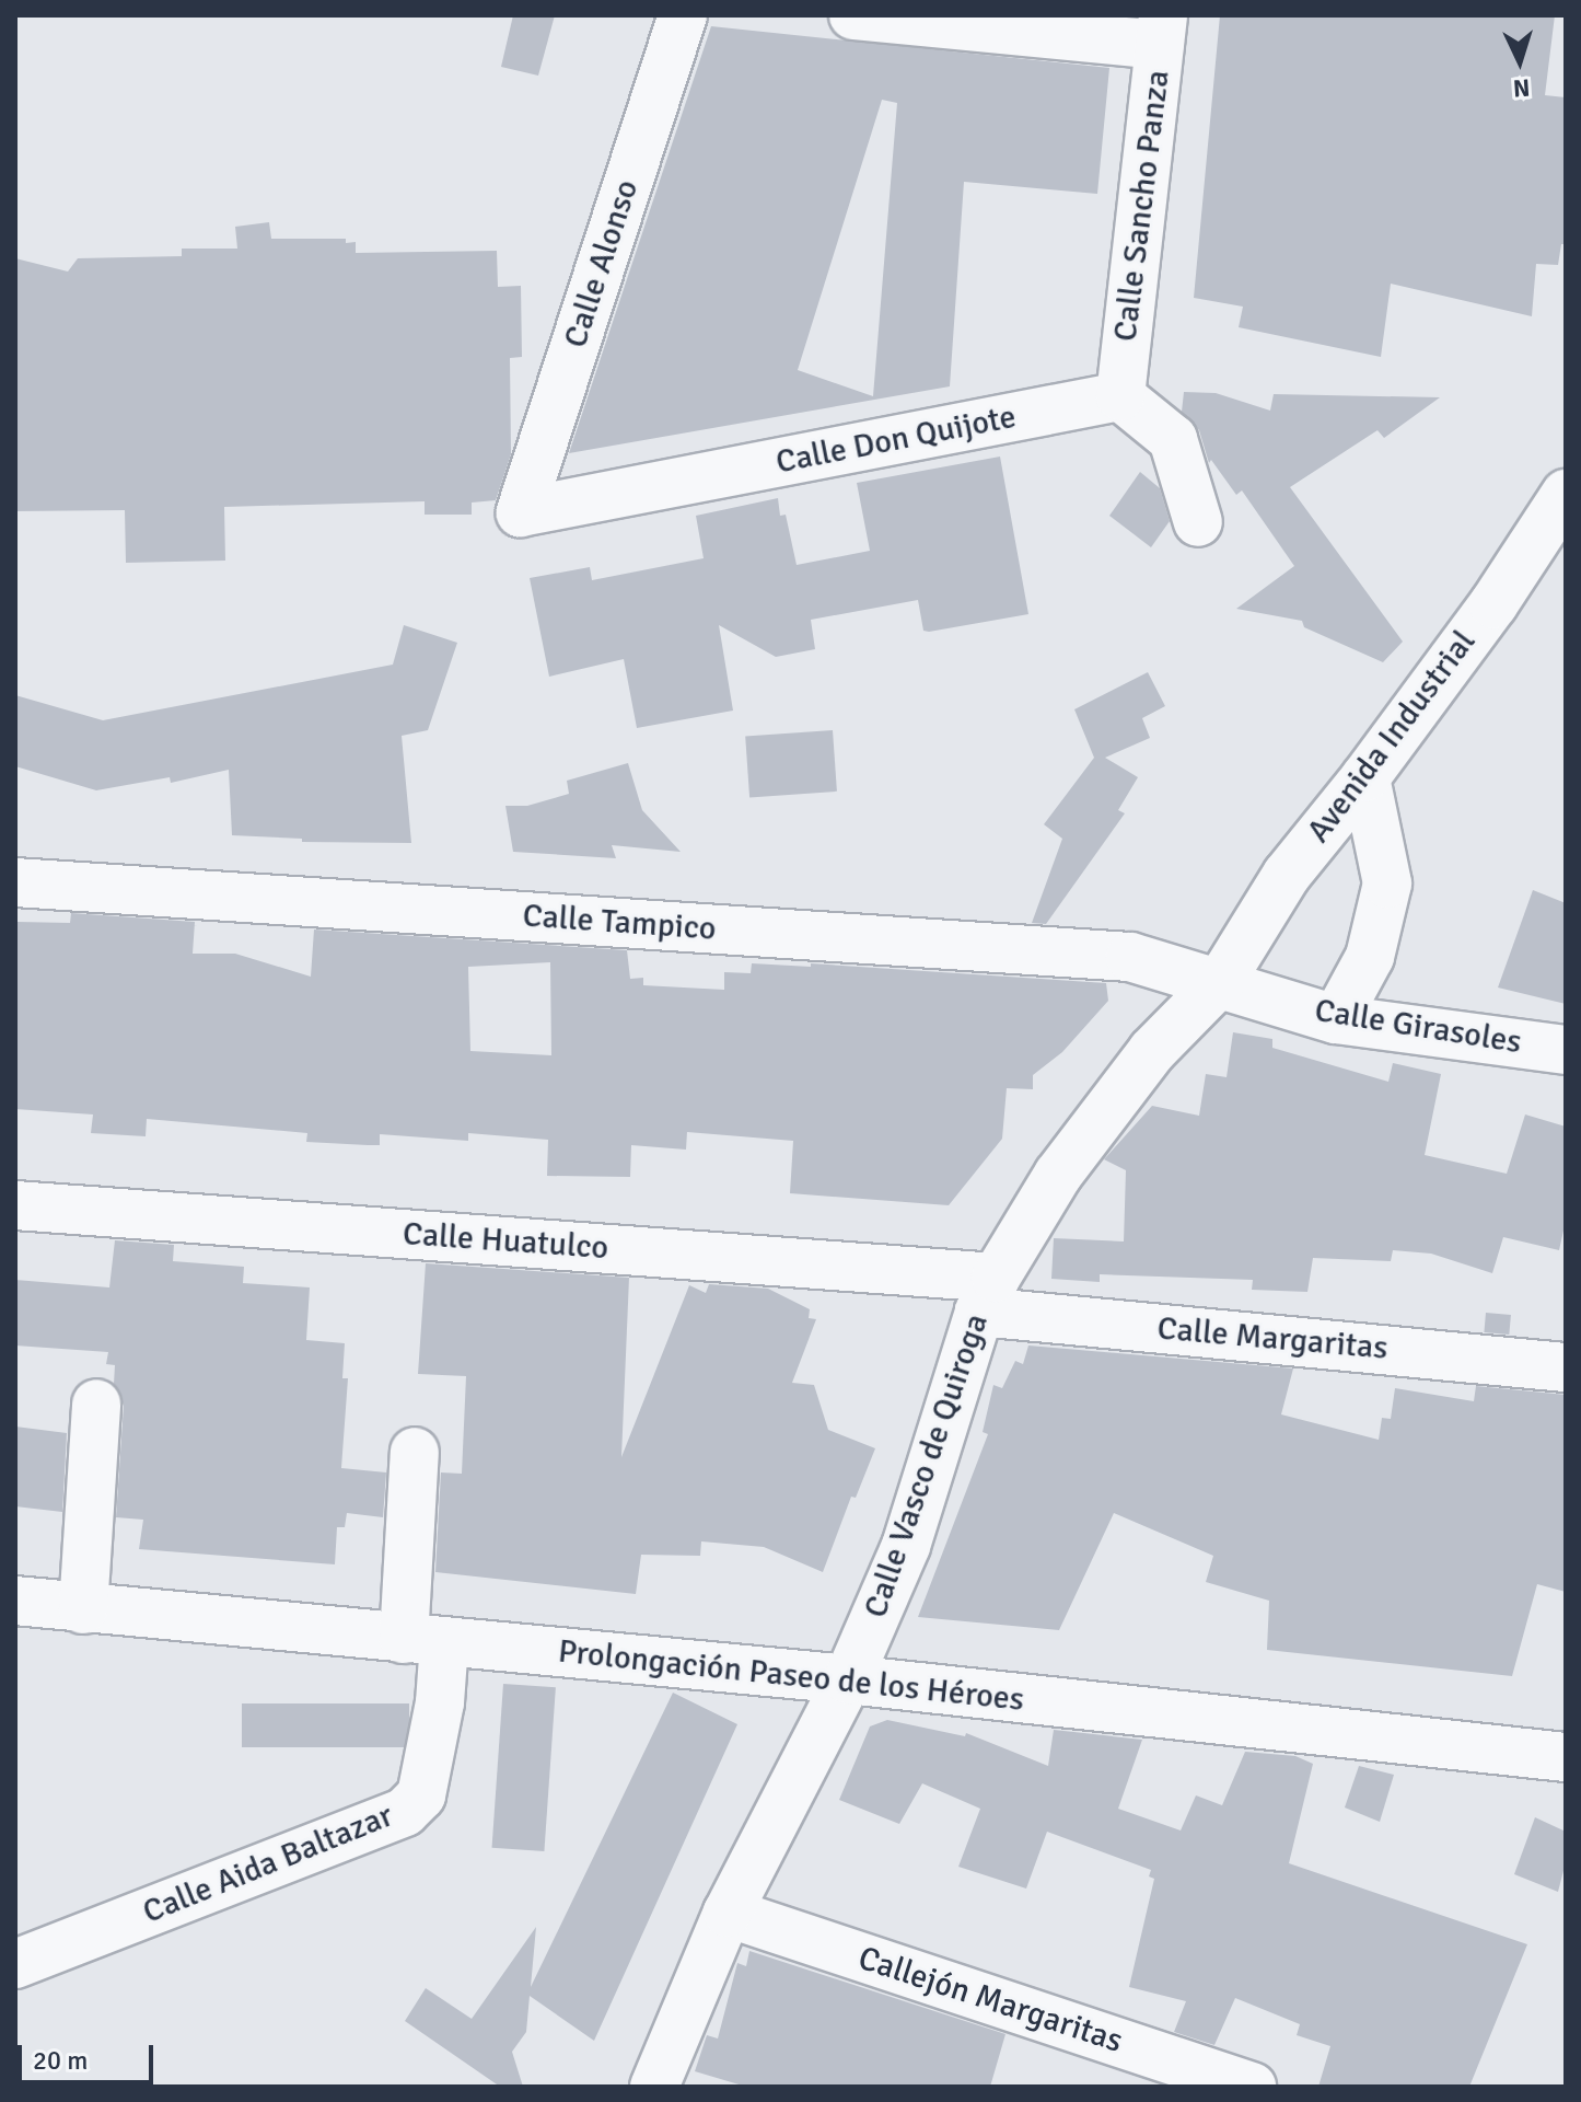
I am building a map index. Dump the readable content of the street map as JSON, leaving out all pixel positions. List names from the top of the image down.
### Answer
{
  "streets": {
    "street": [
      "Calle Sancho Panza",
      "Calle Alonso",
      "Calle Don Quijote",
      "Avenida Industrial",
      "Calle Tampico",
      "Calle Girasoles",
      "Calle Huatulco",
      "Calle Margaritas",
      "Calle Vasco de Quiroga",
      "Prolongación Paseo de los Héroes",
      "Calle Aida Baltazar",
      "Callejón Margaritas"
    ]
  },
  "crossings": [
    ["Calle Sancho Panza", "Calle Don Quijote"],
    ["Calle Alonso", "Calle Don Quijote"],
    ["Avenida Industrial", "Calle Tampico"],
    ["Avenida Industrial", "Calle Girasoles"],
    ["Avenida Industrial", "Calle Vasco de Quiroga"],
    ["Calle Tampico", "Calle Girasoles"],
    ["Calle Tampico", "Calle Vasco de Quiroga"],
    ["Calle Girasoles", "Calle Vasco de Quiroga"],
    ["Calle Huatulco", "Calle Margaritas"],
    ["Calle Huatulco", "Calle Vasco de Quiroga"],
    ["Calle Margaritas", "Calle Vasco de Quiroga"],
    ["Calle Vasco de Quiroga", "Prolongación Paseo de los Héroes"],
    ["Calle Vasco de Quiroga", "Callejón Margaritas"],
    ["Prolongación Paseo de los Héroes", "Calle Aida Baltazar"]
  ],
  "scale_bar": "20 m",
  "north": "bottom"
}
